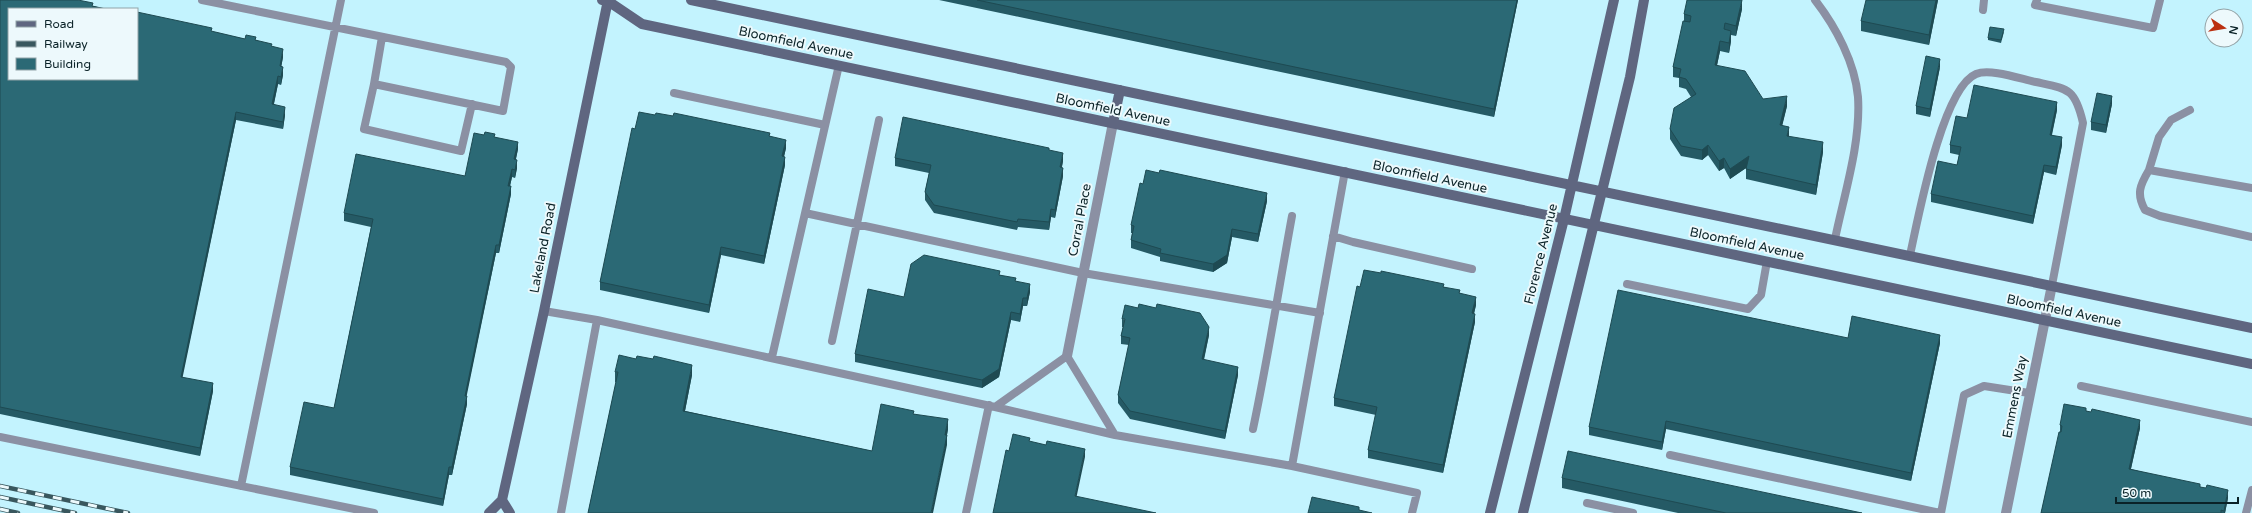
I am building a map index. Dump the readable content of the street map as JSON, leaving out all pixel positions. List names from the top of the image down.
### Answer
{
  "streets": {
    "main road": [
      "Bloomfield Avenue",
      "Corral Place",
      "Lakeland Road",
      "Florence Avenue"
    ],
    "street": ["Emmens Way"]
  },
  "crossings": [
    ["Bloomfield Avenue", "Corral Place"],
    ["Bloomfield Avenue", "Lakeland Road"],
    ["Bloomfield Avenue", "Florence Avenue"],
    ["Bloomfield Avenue", "Emmens Way"]
  ],
  "legend": ["Road", "Railway", "Building"],
  "scale_bar": "50 m",
  "north": "right"
}
